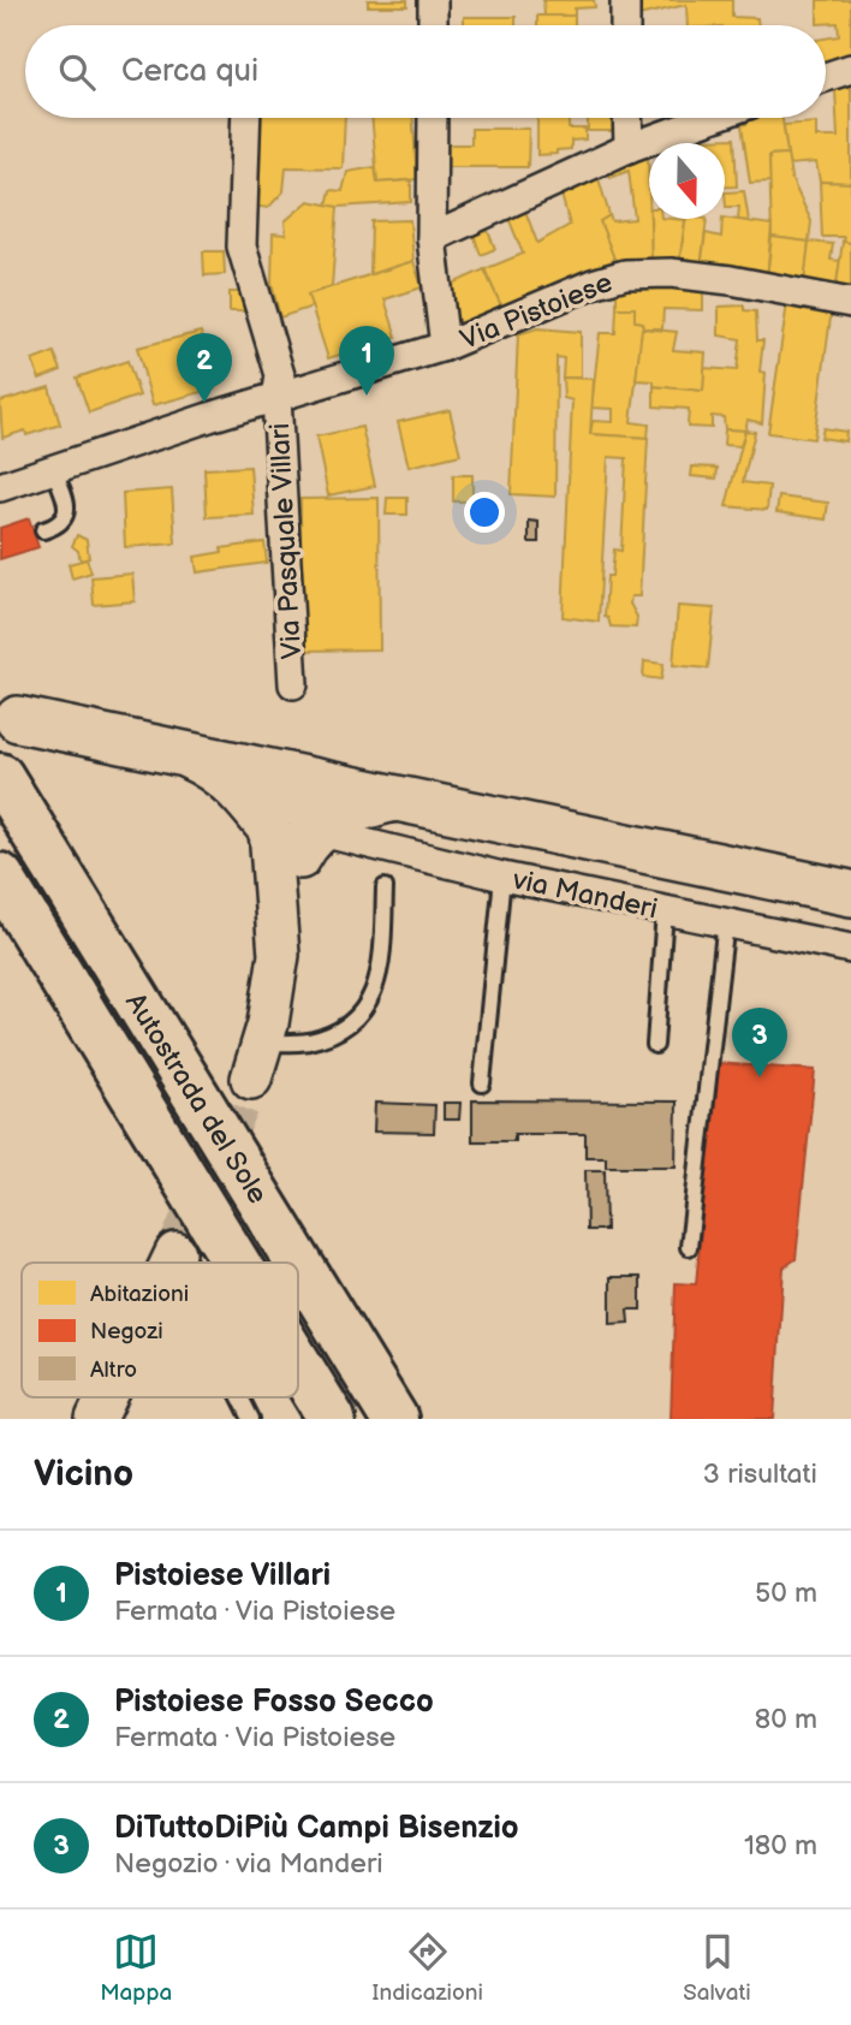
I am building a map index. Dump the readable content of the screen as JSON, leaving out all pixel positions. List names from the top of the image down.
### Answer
{
  "streets": {
    "highway": ["Autostrada del Sole"],
    "street": ["Via Pistoiese", "Via Pasquale Villari", "via Manderi"]
  },
  "crossings": [
    ["Via Pistoiese", "Via Pasquale Villari"]
  ],
  "legend": ["Abitazioni", "Negozi", "Altro"],
  "north": "bottom",
  "page": {
    "search": "Cerca qui",
    "pins": ["1", "2", "3"],
    "heading": ["Vicino", "3 risultati"],
    "list": [
      {
        "mark": "1",
        "name": "Pistoiese Villari",
        "note": "Fermata · Via Pistoiese",
        "value": "50 m"
      },
      {
        "mark": "2",
        "name": "Pistoiese Fosso Secco",
        "note": "Fermata · Via Pistoiese",
        "value": "80 m"
      },
      {
        "mark": "3",
        "name": "DiTuttoDiPiù Campi Bisenzio",
        "note": "Negozio · via Manderi",
        "value": "180 m"
      }
    ],
    "nav": ["Mappa", "Indicazioni", "Salvati"]
  }
}
